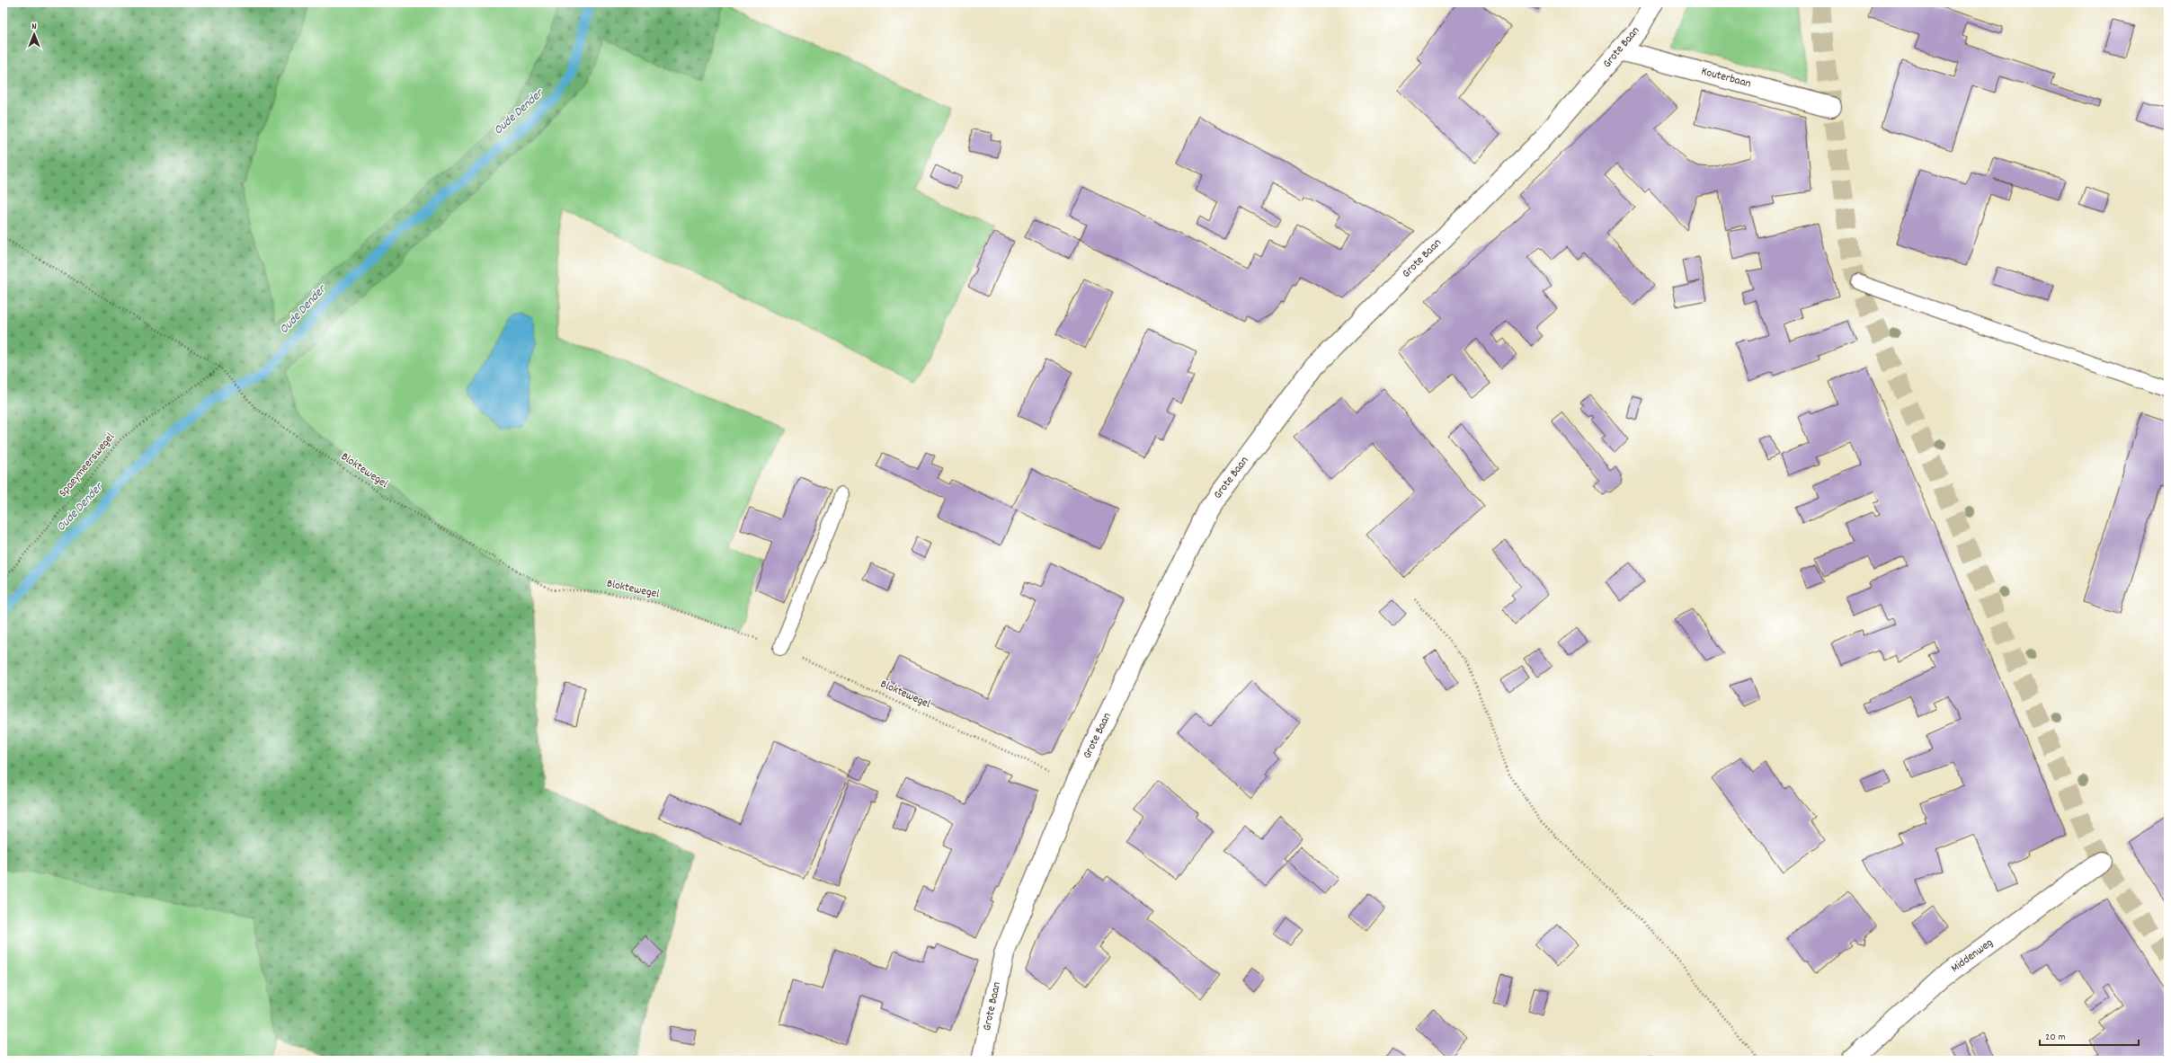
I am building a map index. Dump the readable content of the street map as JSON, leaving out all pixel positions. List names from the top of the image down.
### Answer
{
  "streets": {
    "street": ["Grote Baan", "Kouterbaan", "Middenweg"],
    "path": ["Spaeymeerswegel", "Bloktewegel"]
  },
  "crossings": [
    ["Grote Baan", "Kouterbaan"],
    ["Grote Baan", "Bloktewegel"],
    ["Spaeymeerswegel", "Bloktewegel"]
  ],
  "water": ["Oude Dender"],
  "scale_bar": "20 m",
  "north": "top"
}
